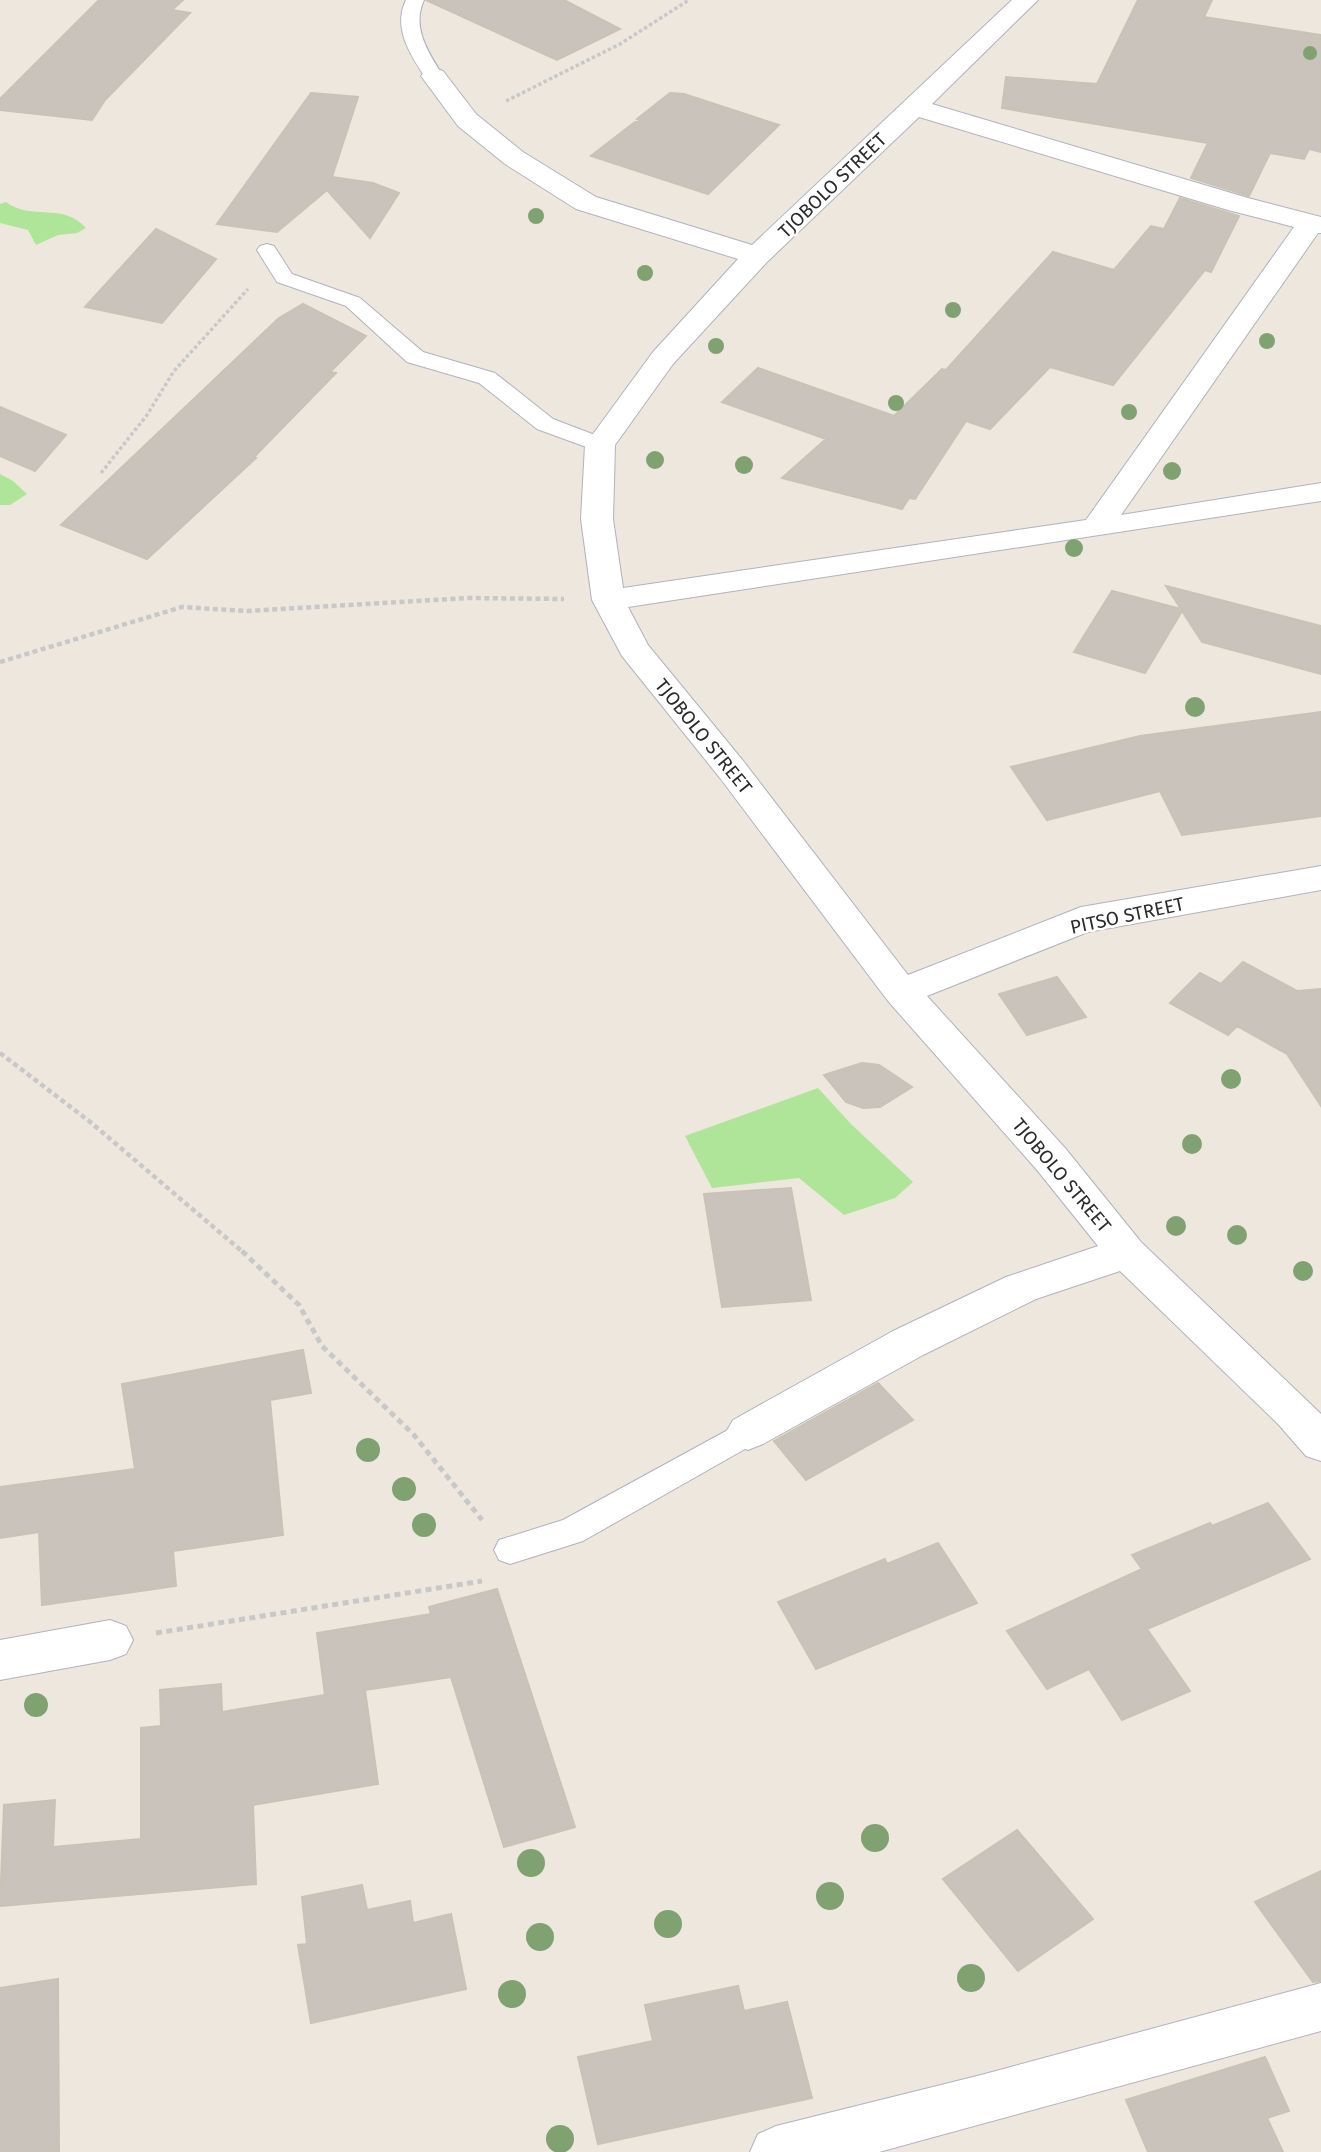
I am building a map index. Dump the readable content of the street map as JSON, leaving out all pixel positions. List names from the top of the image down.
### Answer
{
  "streets": {
    "street": ["TJOBOLO STREET", "PITSO STREET"]
  },
  "crossings": [
    ["TJOBOLO STREET", "PITSO STREET"]
  ]
}
